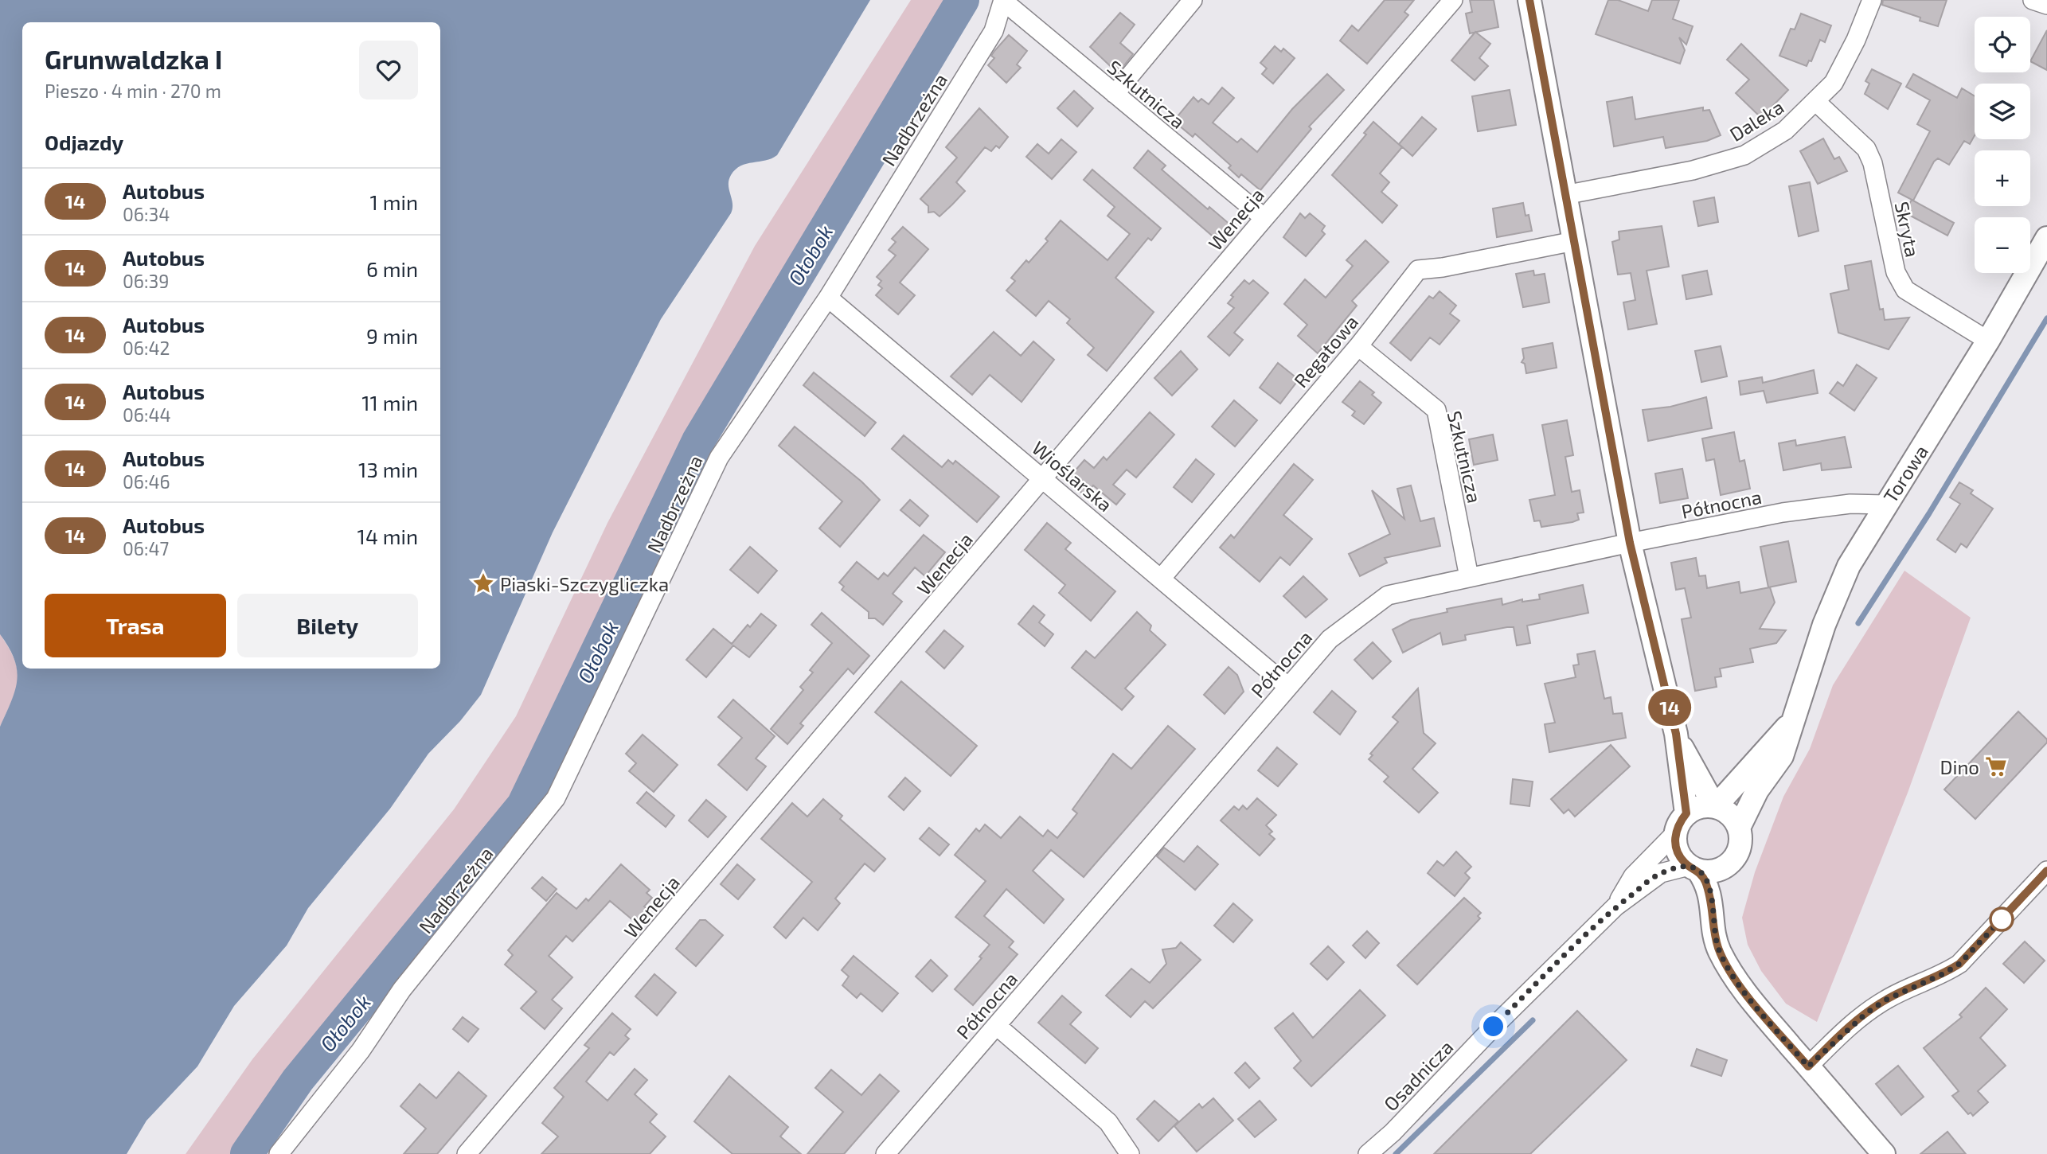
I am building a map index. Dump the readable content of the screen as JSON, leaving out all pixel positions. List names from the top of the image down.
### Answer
{
  "streets": {
    "street": [
      "Szkutnicza",
      "Nadbrzeżna",
      "Daleka",
      "Wenecja",
      "Skryta",
      "Regatowa",
      "Torowa",
      "Wioślarska",
      "Północna",
      "Osadnicza"
    ]
  },
  "crossings": [
    ["Szkutnicza", "Nadbrzeżna"],
    ["Szkutnicza", "Wenecja"],
    ["Szkutnicza", "Regatowa"],
    ["Szkutnicza", "Północna"],
    ["Nadbrzeżna", "Wioślarska"],
    ["Daleka", "Skryta"],
    ["Wenecja", "Wioślarska"],
    ["Skryta", "Torowa"],
    ["Regatowa", "Wioślarska"],
    ["Torowa", "Północna"],
    ["Torowa", "Osadnicza"],
    ["Wioślarska", "Północna"]
  ],
  "water": ["Ołobok"],
  "places": {
    "place": ["Piaski-Szczygliczka"],
    "supermarket": ["Dino"]
  },
  "lines": ["bus line 14"],
  "page": {
    "on_map": "14",
    "map_buttons": ["+", "−"],
    "heading": [
      ["Grunwaldzka I", "Pieszo · 4 min · 270 m"],
      "Odjazdy"
    ],
    "list": [
      {
        "mark": "14",
        "name": "Autobus",
        "note": "06:34",
        "value": "1 min"
      },
      {
        "mark": "14",
        "name": "Autobus",
        "note": "06:39",
        "value": "6 min"
      },
      {
        "mark": "14",
        "name": "Autobus",
        "note": "06:42",
        "value": "9 min"
      },
      {
        "mark": "14",
        "name": "Autobus",
        "note": "06:44",
        "value": "11 min"
      },
      {
        "mark": "14",
        "name": "Autobus",
        "note": "06:46",
        "value": "13 min"
      },
      {
        "mark": "14",
        "name": "Autobus",
        "note": "06:47",
        "value": "14 min"
      }
    ],
    "buttons": ["Trasa", "Bilety"]
  }
}
